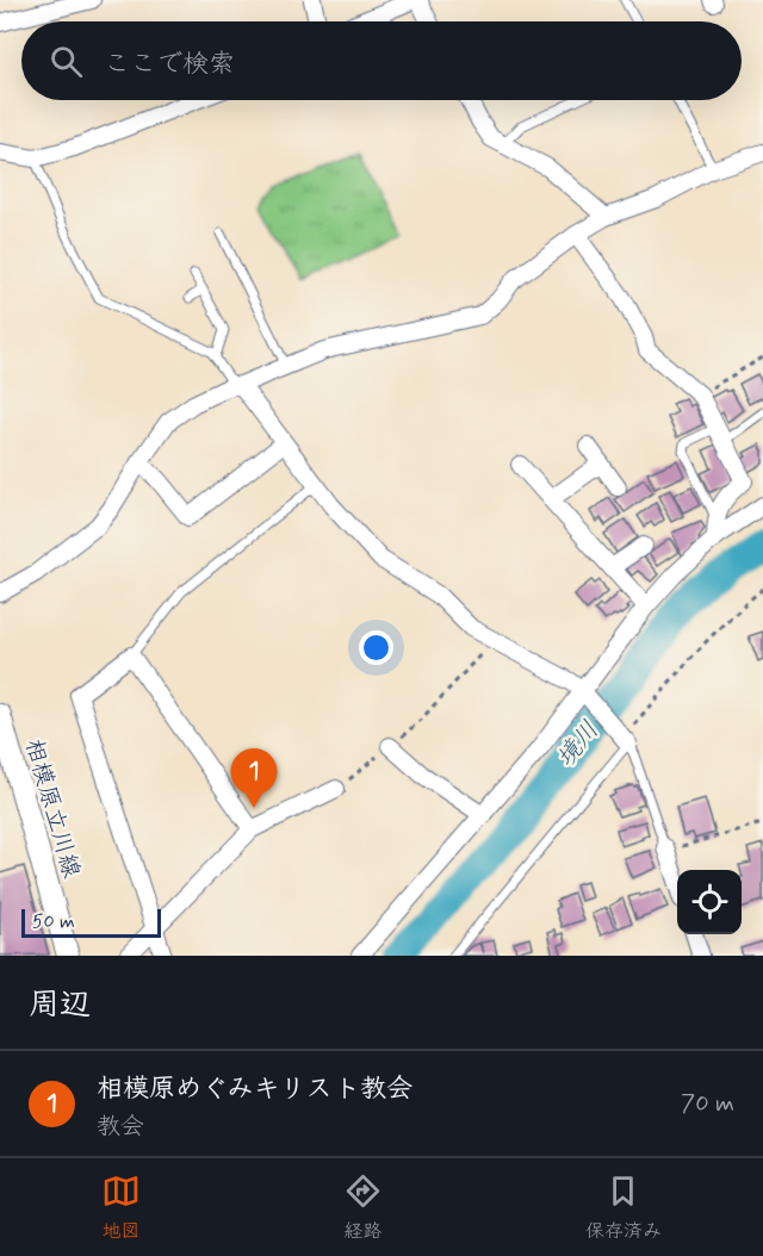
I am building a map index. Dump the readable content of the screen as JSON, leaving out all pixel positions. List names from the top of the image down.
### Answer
{
  "streets": {
    "main road": ["相模原立川線"]
  },
  "water": ["境川"],
  "scale_bar": "50 m",
  "page": {
    "search": "ここで検索",
    "pins": "1",
    "scale": "50 m",
    "heading": "周辺",
    "list": [
      {
        "mark": "1",
        "name": "相模原めぐみキリスト教会",
        "note": "教会",
        "value": "70 m"
      }
    ],
    "nav": ["地図", "経路", "保存済み"]
  }
}
